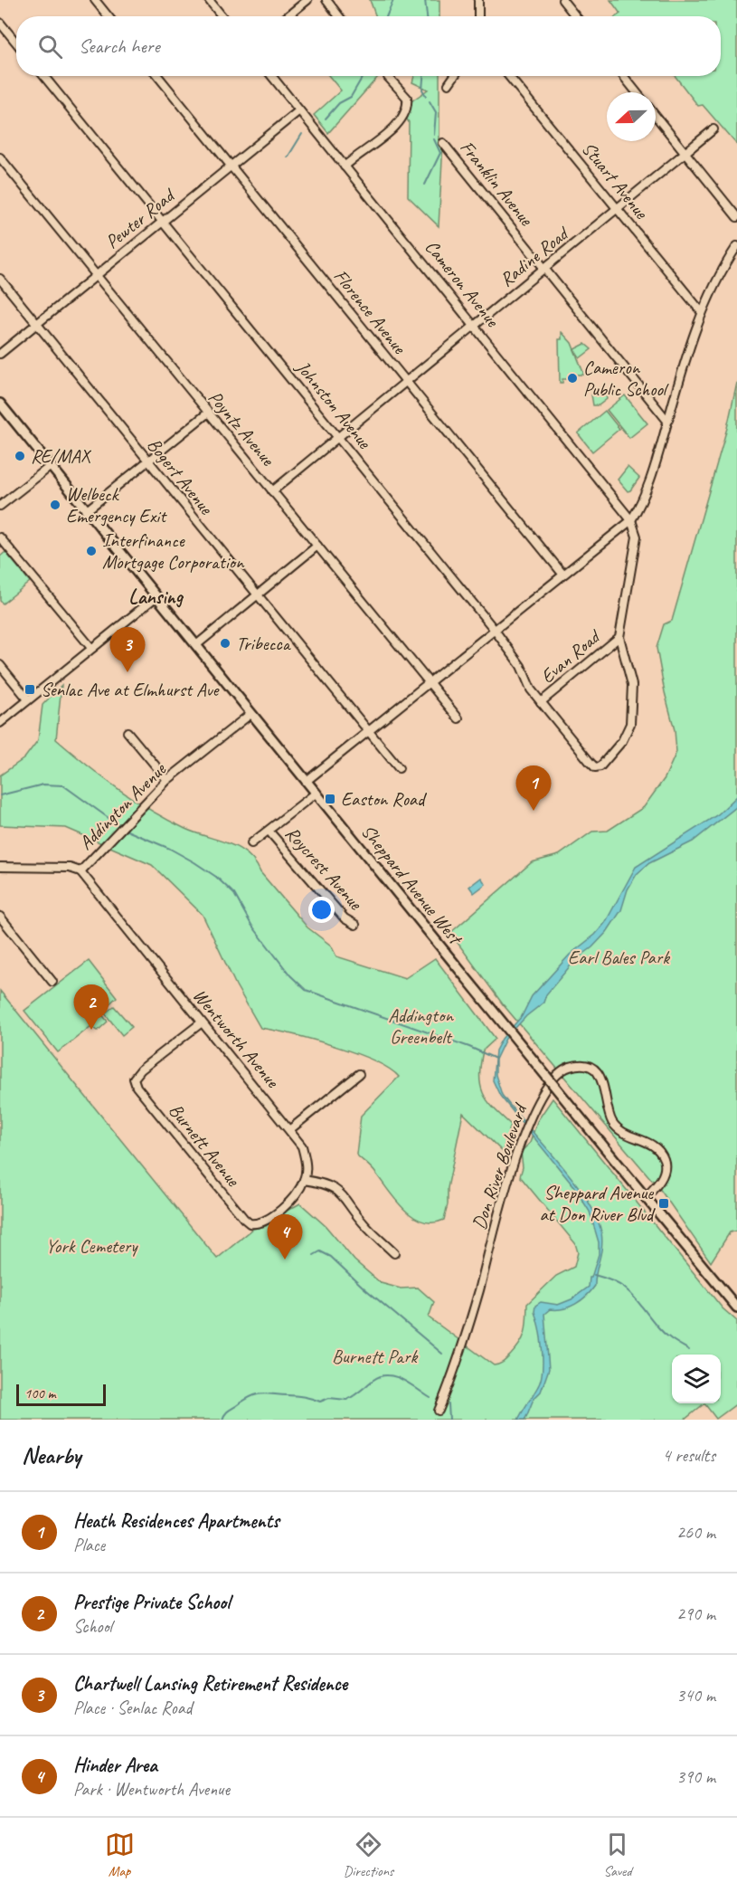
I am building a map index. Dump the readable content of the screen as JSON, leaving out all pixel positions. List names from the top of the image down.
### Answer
{
  "streets": {
    "main road": ["Sheppard Avenue West"],
    "street": [
      "Stuart Avenue",
      "Franklin Avenue",
      "Pewter Road",
      "Radine Road",
      "Cameron Avenue",
      "Florence Avenue",
      "Johnston Avenue",
      "Poyntz Avenue",
      "Bogert Avenue",
      "Evan Road",
      "Addington Avenue",
      "Roycrest Avenue",
      "Wentworth Avenue",
      "Burnett Avenue",
      "Don River Boulevard"
    ]
  },
  "crossings": [
    ["Stuart Avenue", "Radine Road"],
    ["Franklin Avenue", "Radine Road"],
    ["Pewter Road", "Cameron Avenue"],
    ["Pewter Road", "Florence Avenue"],
    ["Pewter Road", "Johnston Avenue"],
    ["Pewter Road", "Poyntz Avenue"],
    ["Pewter Road", "Bogert Avenue"],
    ["Radine Road", "Cameron Avenue"],
    ["Radine Road", "Florence Avenue"],
    ["Radine Road", "Johnston Avenue"],
    ["Radine Road", "Poyntz Avenue"],
    ["Johnston Avenue", "Evan Road"],
    ["Addington Avenue", "Sheppard Avenue West"],
    ["Addington Avenue", "Wentworth Avenue"],
    ["Sheppard Avenue West", "Don River Boulevard"],
    ["Wentworth Avenue", "Burnett Avenue"]
  ],
  "districts": ["Lansing"],
  "parks": [
    "Earl Bales Park",
    "Addington Greenbelt",
    "York Cemetery",
    "Burnett Park"
  ],
  "places": {
    "other": [
      "Cameron Public School",
      "RE/MAX",
      "Welbeck Emergency Exit",
      "Interfinance Mortgage Corporation",
      "Tribecca"
    ],
    "transit": ["Senlac Ave at Elmhurst Ave", "Easton Road", "Sheppard Avenue at Don River Blvd"]
  },
  "scale_bar": "100 m",
  "north": "left",
  "page": {
    "search": "Search here",
    "pins": [
      "3",
      "1",
      "2",
      "4"
    ],
    "scale": "100 m",
    "heading": ["Nearby", "4 results"],
    "list": [
      {
        "mark": "1",
        "name": "Heath Residences Apartments",
        "note": "Place",
        "value": "260 m"
      },
      {
        "mark": "2",
        "name": "Prestige Private School",
        "note": "School",
        "value": "290 m"
      },
      {
        "mark": "3",
        "name": "Chartwell Lansing Retirement Residence",
        "note": "Place · Senlac Road",
        "value": "340 m"
      },
      {
        "mark": "4",
        "name": "Hinder Area",
        "note": "Park · Wentworth Avenue",
        "value": "390 m"
      }
    ],
    "nav": ["Map", "Directions", "Saved"]
  }
}
